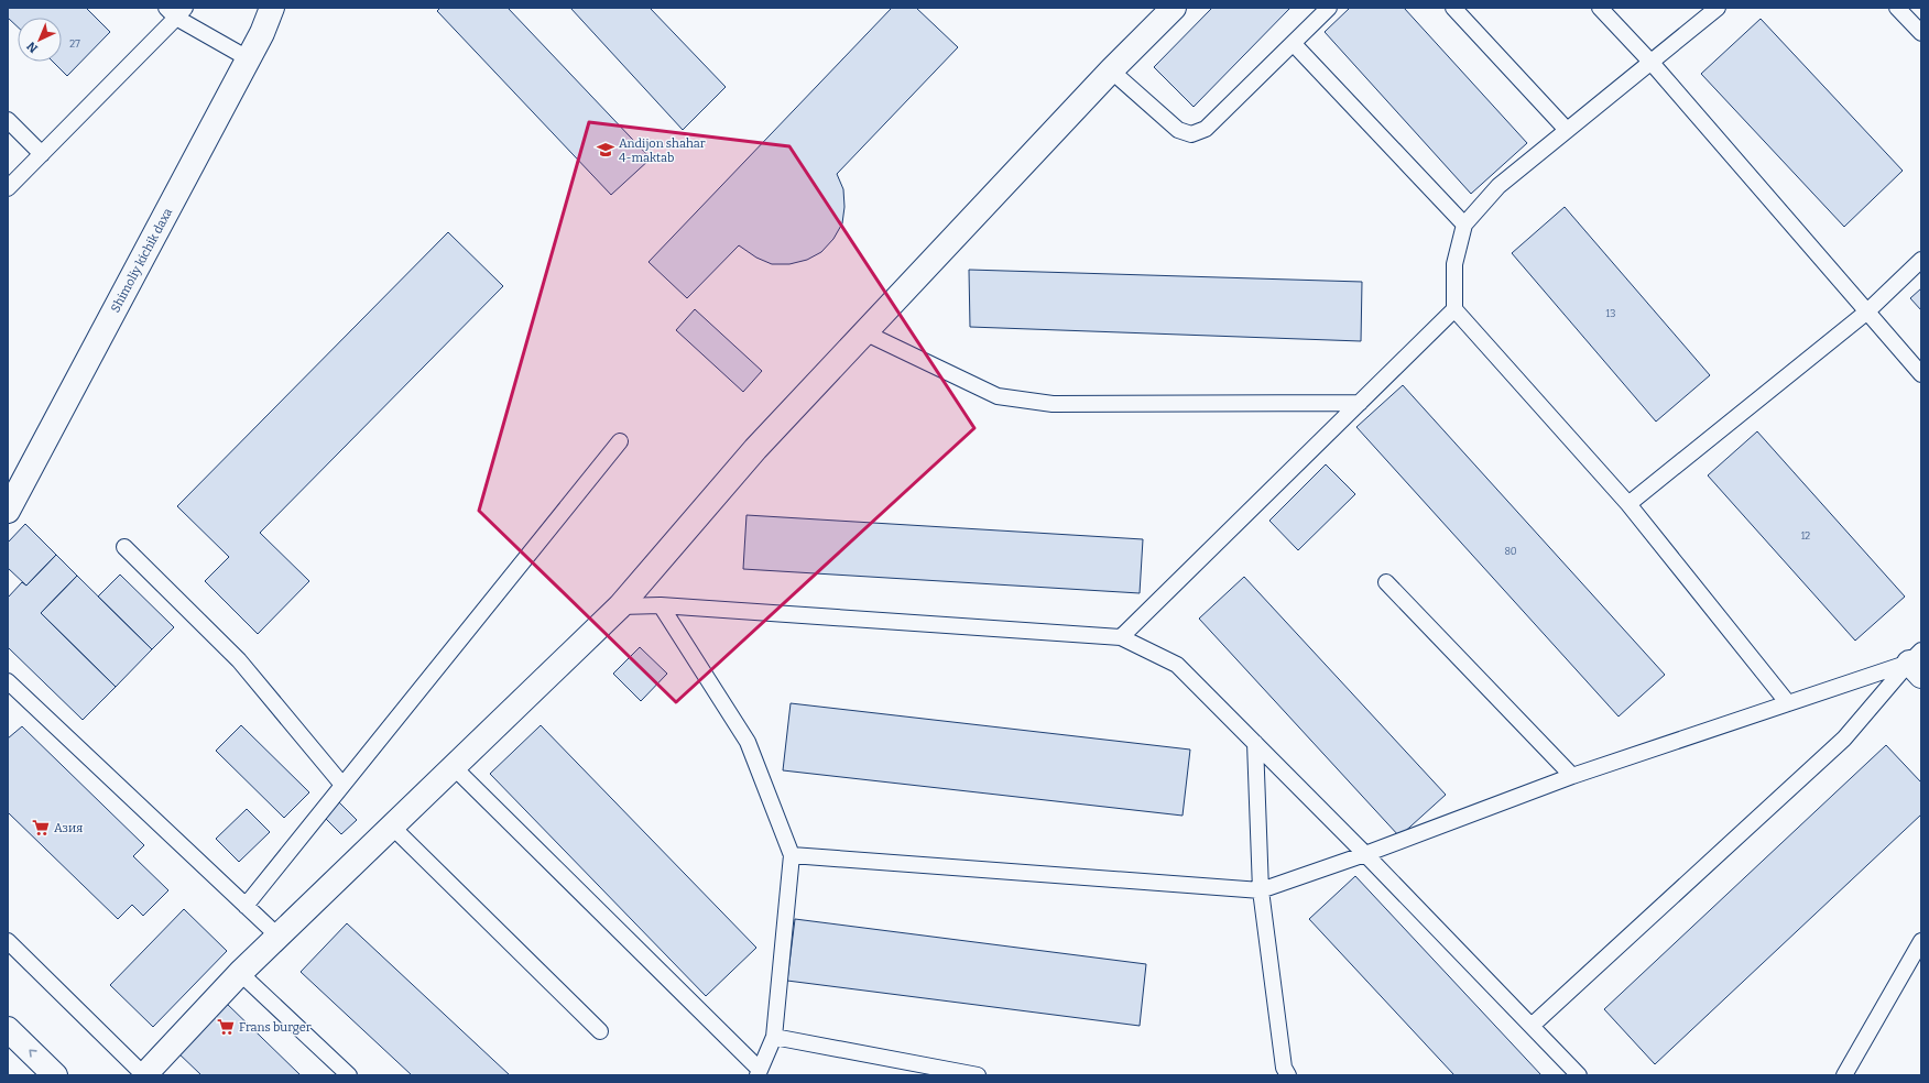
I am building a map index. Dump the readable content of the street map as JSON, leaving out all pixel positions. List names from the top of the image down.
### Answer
{
  "streets": {
    "street": ["Shimoliy kichik daxa"]
  },
  "places": {
    "school or university": ["Andijon shahar 4-maktab"],
    "supermarket": ["Азия", "Frans burger"]
  },
  "house_numbers": [
    "27",
    "13",
    "12",
    "80"
  ],
  "north": "bottom left"
}
